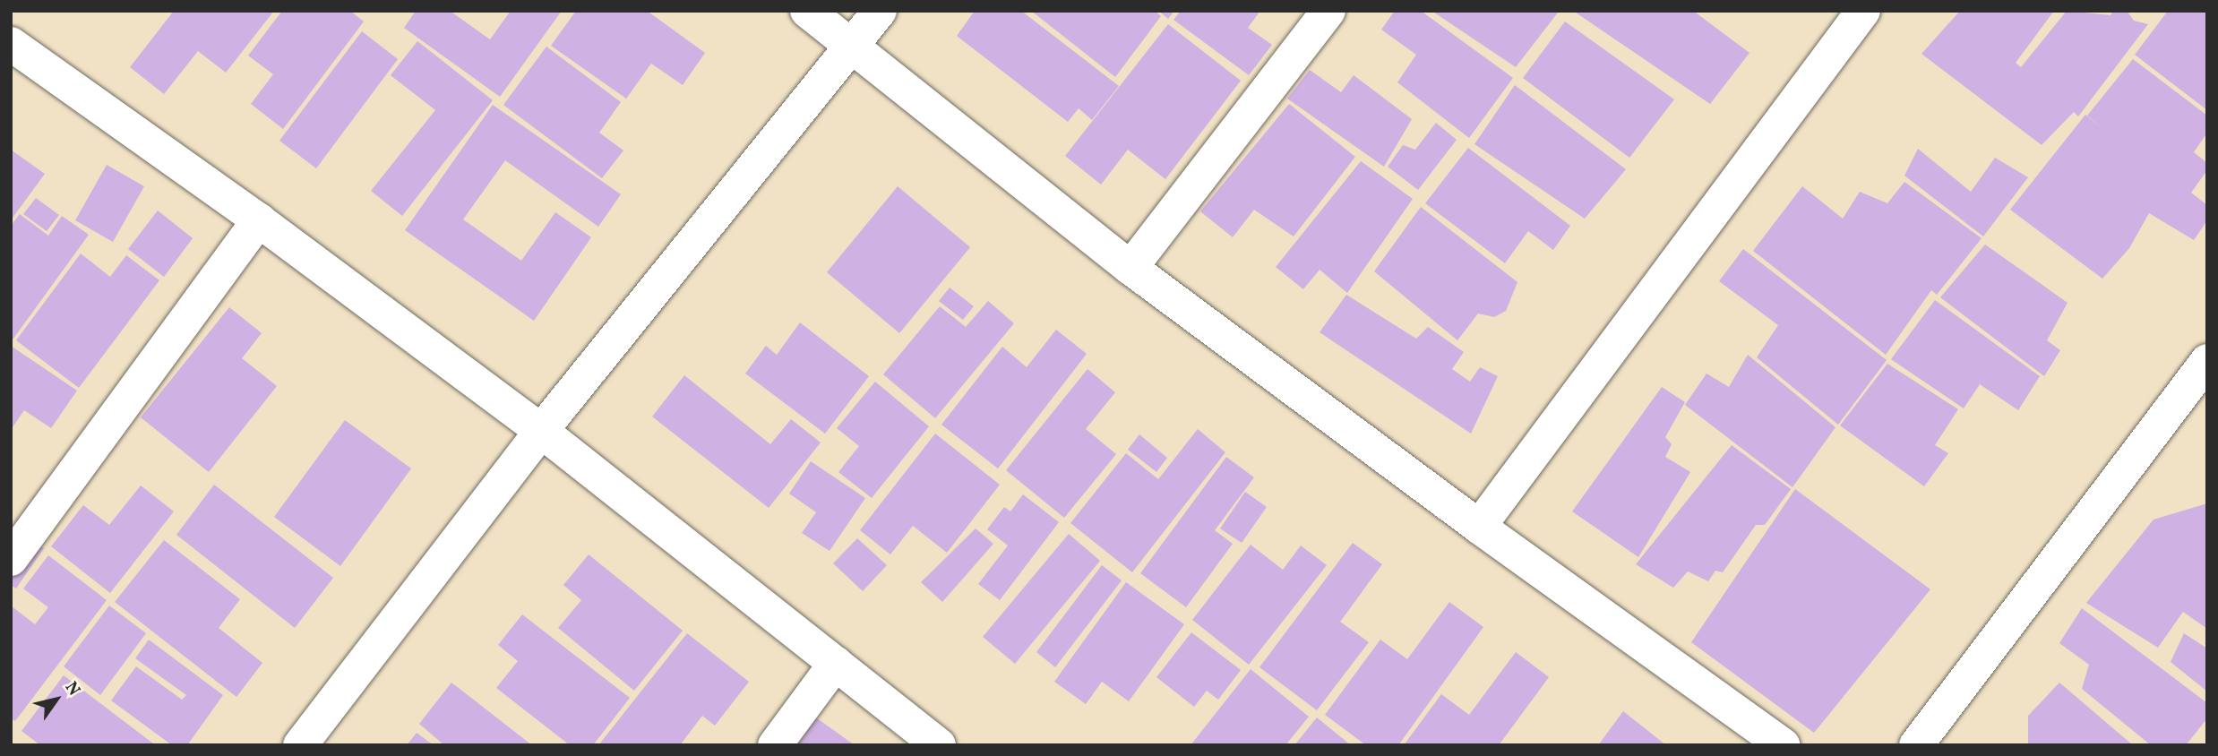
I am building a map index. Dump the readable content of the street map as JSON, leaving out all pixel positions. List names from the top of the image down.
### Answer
{
  "north": "top right"
}
